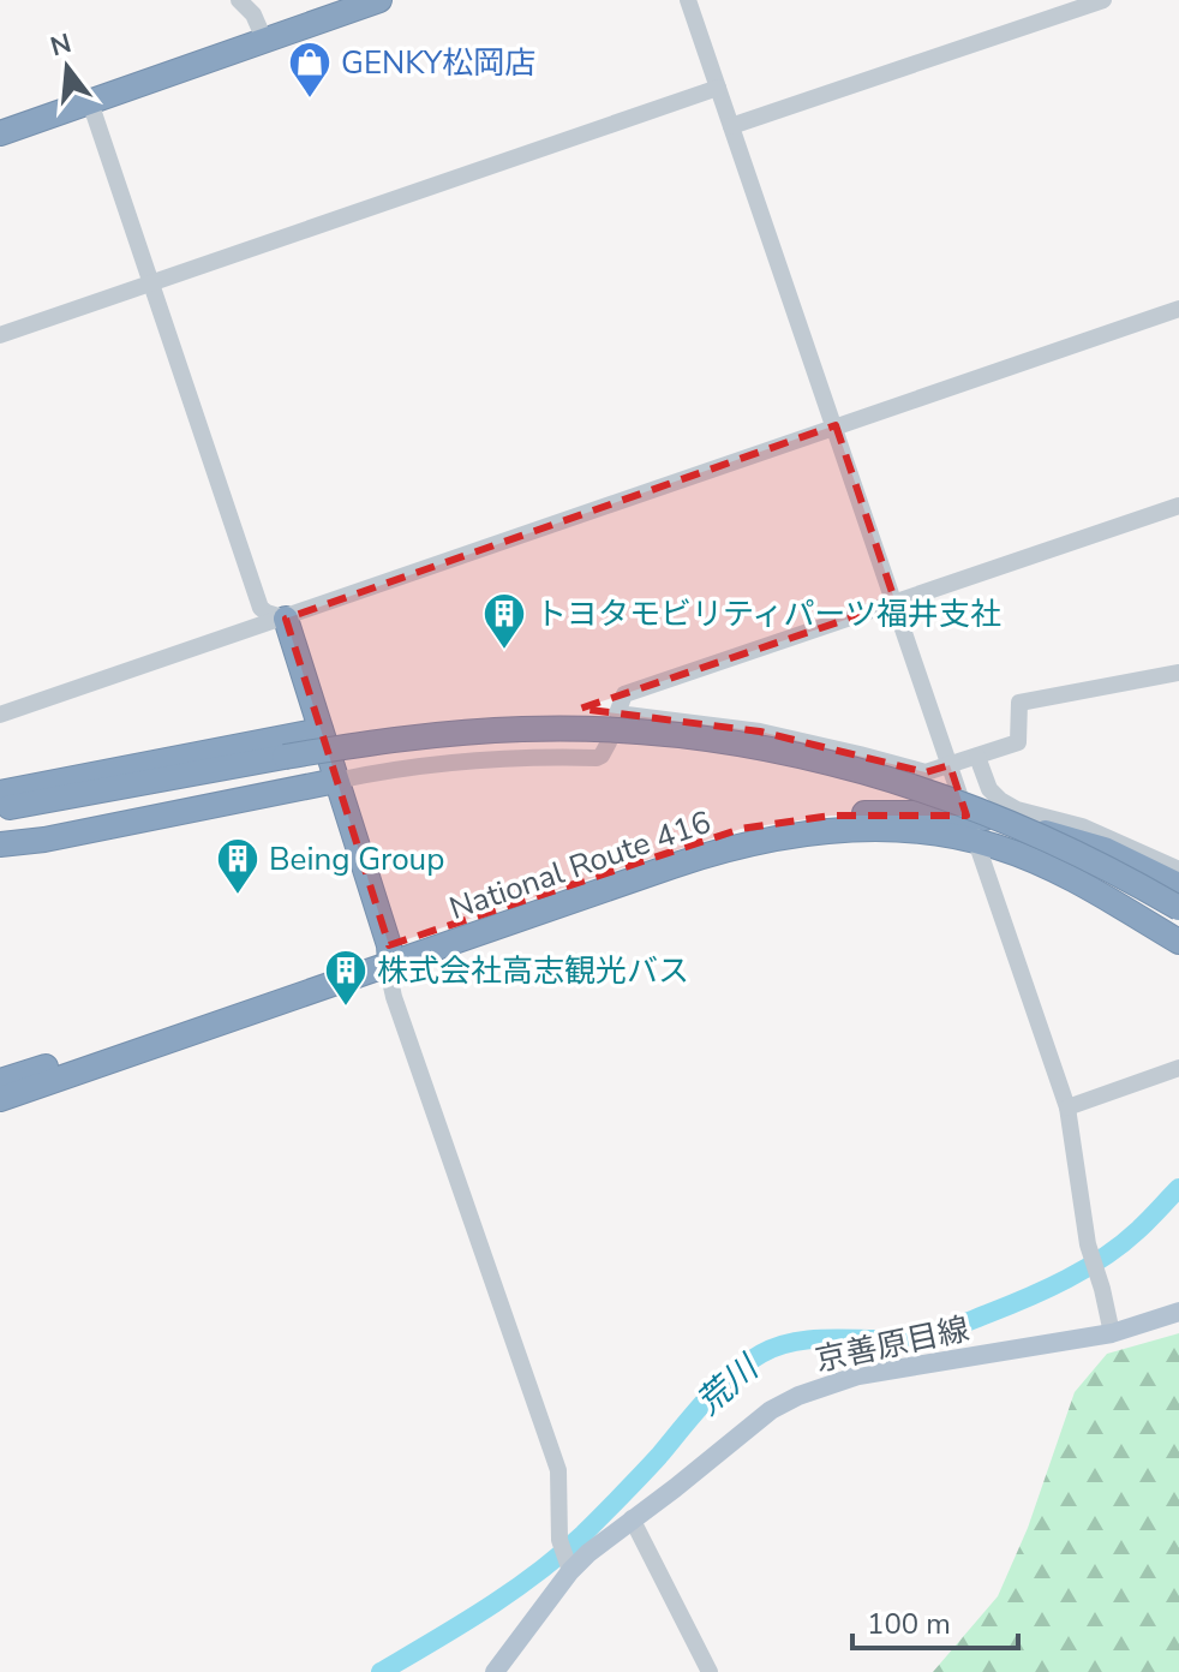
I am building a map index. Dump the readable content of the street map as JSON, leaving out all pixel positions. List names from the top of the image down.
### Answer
{
  "streets": {
    "highway": ["National Route 416"],
    "main road": ["京善原目線"]
  },
  "water": ["荒川"],
  "places": {
    "shop": ["GENKY松岡店"],
    "building": ["トヨタモビリティパーツ福井支社", "Being Group", "株式会社高志観光バス"]
  },
  "scale_bar": "100 m",
  "north": "top"
}
